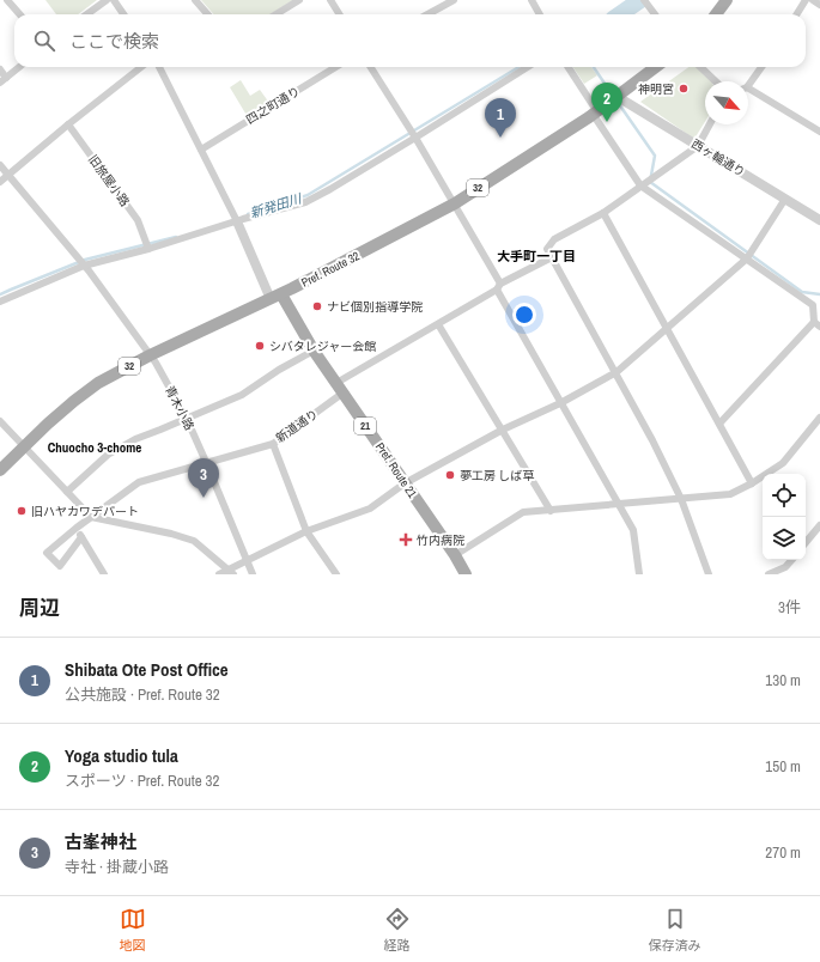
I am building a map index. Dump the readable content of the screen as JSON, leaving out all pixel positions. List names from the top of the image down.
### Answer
{
  "streets": {
    "main road": [
      "32",
      "Pref. Route 32",
      "21",
      "Pref. Route 21"
    ],
    "street": [
      "四之町通り",
      "西ヶ輪通り",
      "旧旅屋小路",
      "青木小路",
      "新道通り"
    ]
  },
  "crossings": [
    ["西ヶ輪通り", "Pref. Route 32"],
    ["Pref. Route 32", "青木小路"],
    ["Pref. Route 32", "Pref. Route 21"],
    ["青木小路", "新道通り"],
    ["新道通り", "Pref. Route 21"]
  ],
  "districts": ["大手町一丁目", "Chuocho 3-chome"],
  "water": ["新発田川"],
  "places": {
    "other": [
      "神明宮",
      "ナビ個別指導学院",
      "シバタレジャー会館",
      "夢工房 しば草",
      "旧ハヤカワデパート"
    ],
    "health": ["竹内病院"]
  },
  "north": "bottom right",
  "page": {
    "search": "ここで検索",
    "pins": ["2", "1", "3"],
    "heading": ["周辺", "3件"],
    "list": [
      {
        "mark": "1",
        "name": "Shibata Ote Post Office",
        "note": "公共施設 · Pref. Route 32",
        "value": "130 m"
      },
      {
        "mark": "2",
        "name": "Yoga studio tula",
        "note": "スポーツ · Pref. Route 32",
        "value": "150 m"
      },
      {
        "mark": "3",
        "name": "古峯神社",
        "note": "寺社 · 掛蔵小路",
        "value": "270 m"
      }
    ],
    "nav": ["地図", "経路", "保存済み"]
  }
}
